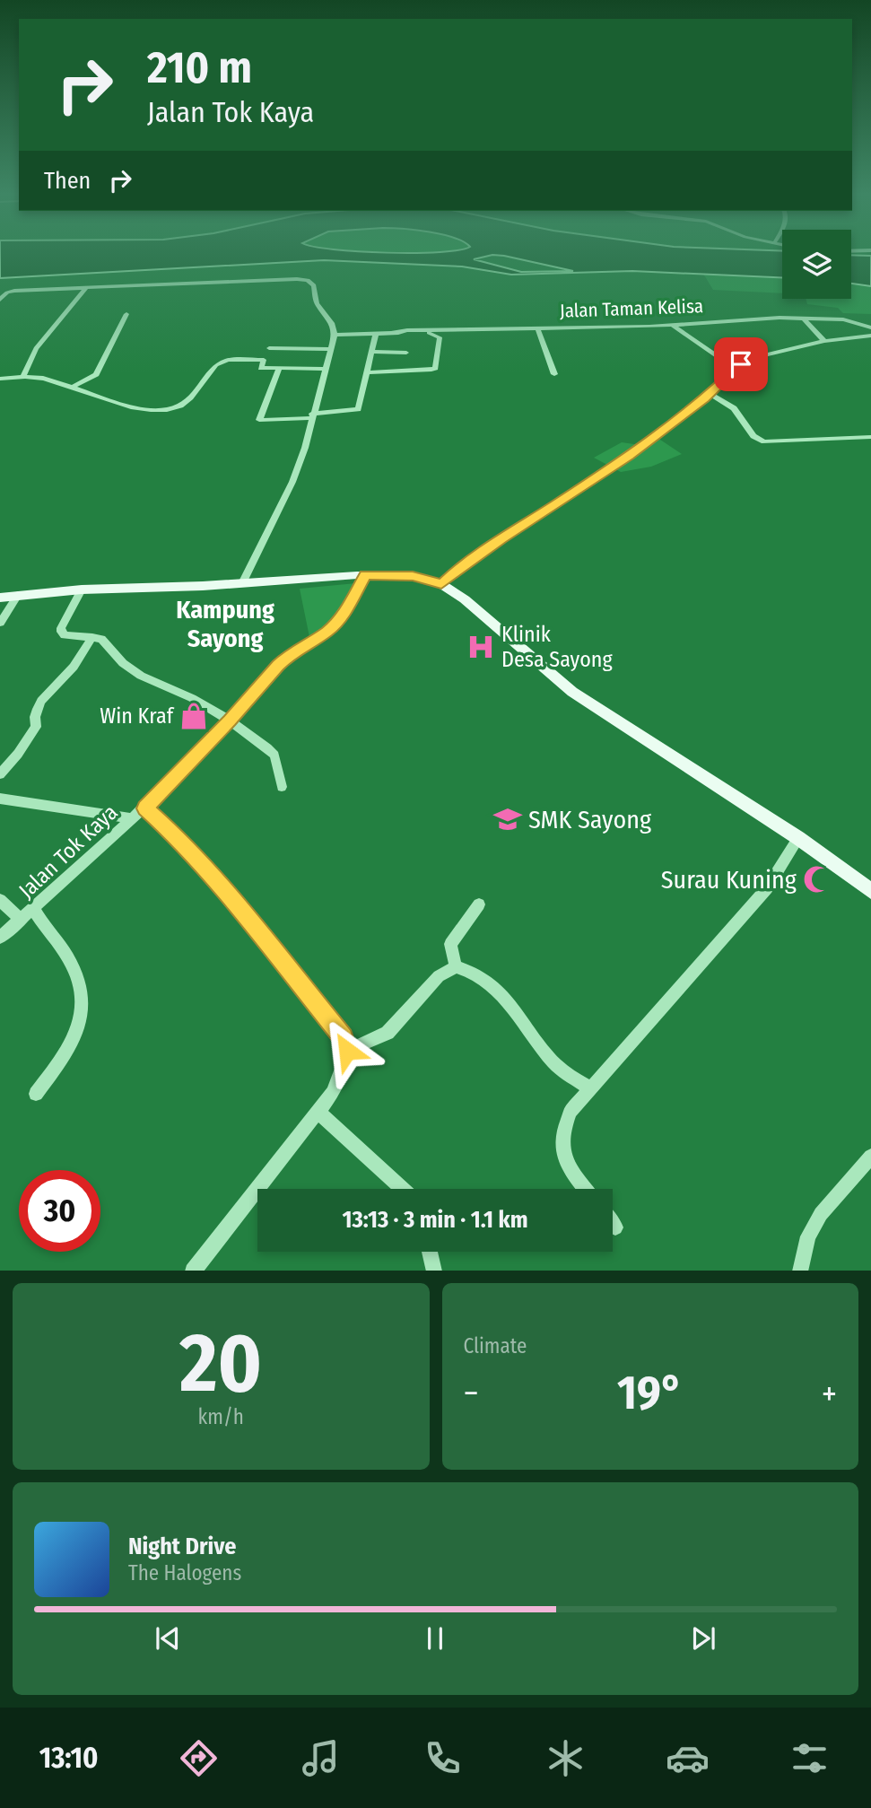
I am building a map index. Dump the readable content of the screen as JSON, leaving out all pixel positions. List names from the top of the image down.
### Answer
{
  "streets": {
    "street": ["Jalan Taman Kelisa", "Jalan Tok Kaya"]
  },
  "districts": ["Kampung Sayong"],
  "places": {
    "hospital": ["Klinik Desa Sayong"],
    "shop": ["Win Kraf"],
    "school or university": ["SMK Sayong"],
    "mosque": ["Surau Kuning"]
  },
  "page": {
    "turn": ["210 m", "Jalan Tok Kaya"],
    "then": "Then",
    "limit": "30",
    "trip": "13:13 · 3 min · 1.1 km",
    "tile": [
      ["20", "km/h"],
      "Climate"
    ],
    "heat": ["−", "19°", "+"],
    "song": ["Night Drive", "The Halogens"],
    "tabs": "13:10"
  }
}
